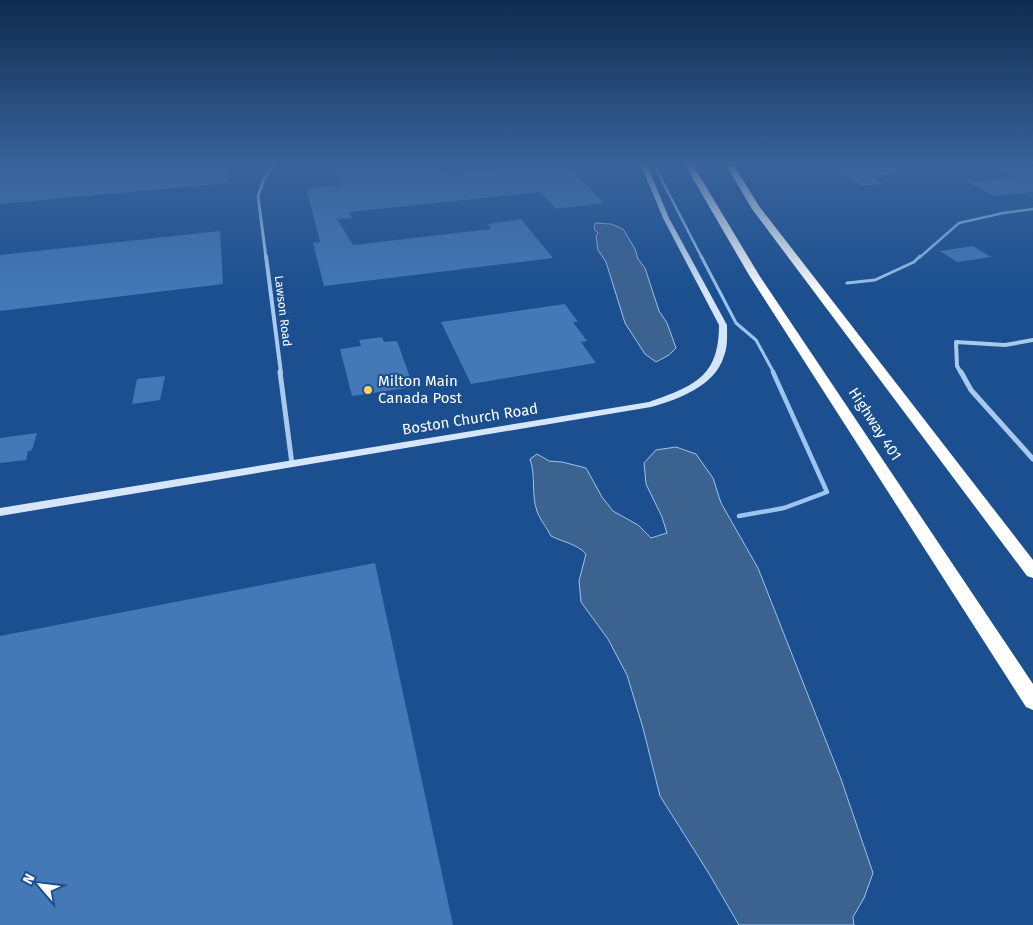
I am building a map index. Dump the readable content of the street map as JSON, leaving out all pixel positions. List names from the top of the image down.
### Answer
{
  "streets": {
    "highway": ["Highway 401"],
    "street": ["Lawson Road", "Boston Church Road"]
  },
  "crossings": [
    ["Lawson Road", "Boston Church Road"]
  ],
  "places": ["Milton Main Canada Post"],
  "north": "top left"
}
